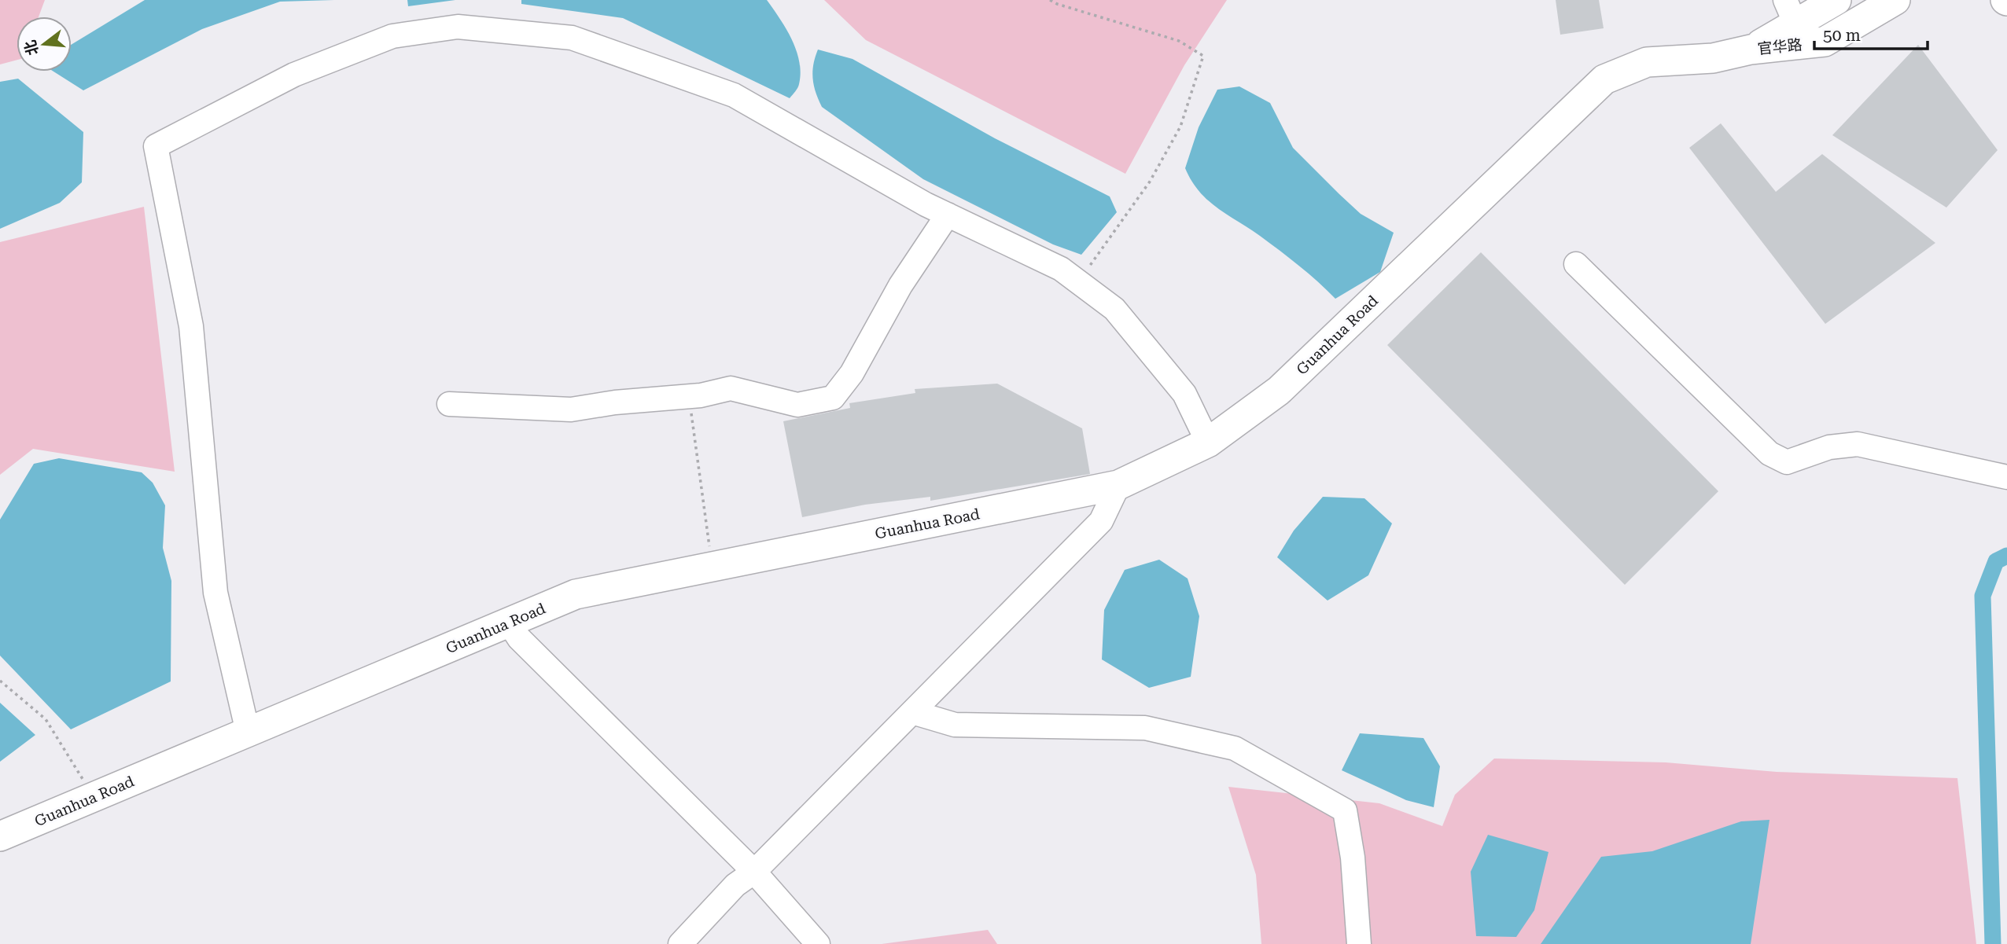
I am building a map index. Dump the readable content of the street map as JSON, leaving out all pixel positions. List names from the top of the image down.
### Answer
{
  "streets": {
    "main road": ["官华路", "Guanhua Road"]
  },
  "crossings": [
    ["官华路", "Guanhua Road"]
  ],
  "scale_bar": "50 m",
  "north": "left"
}
